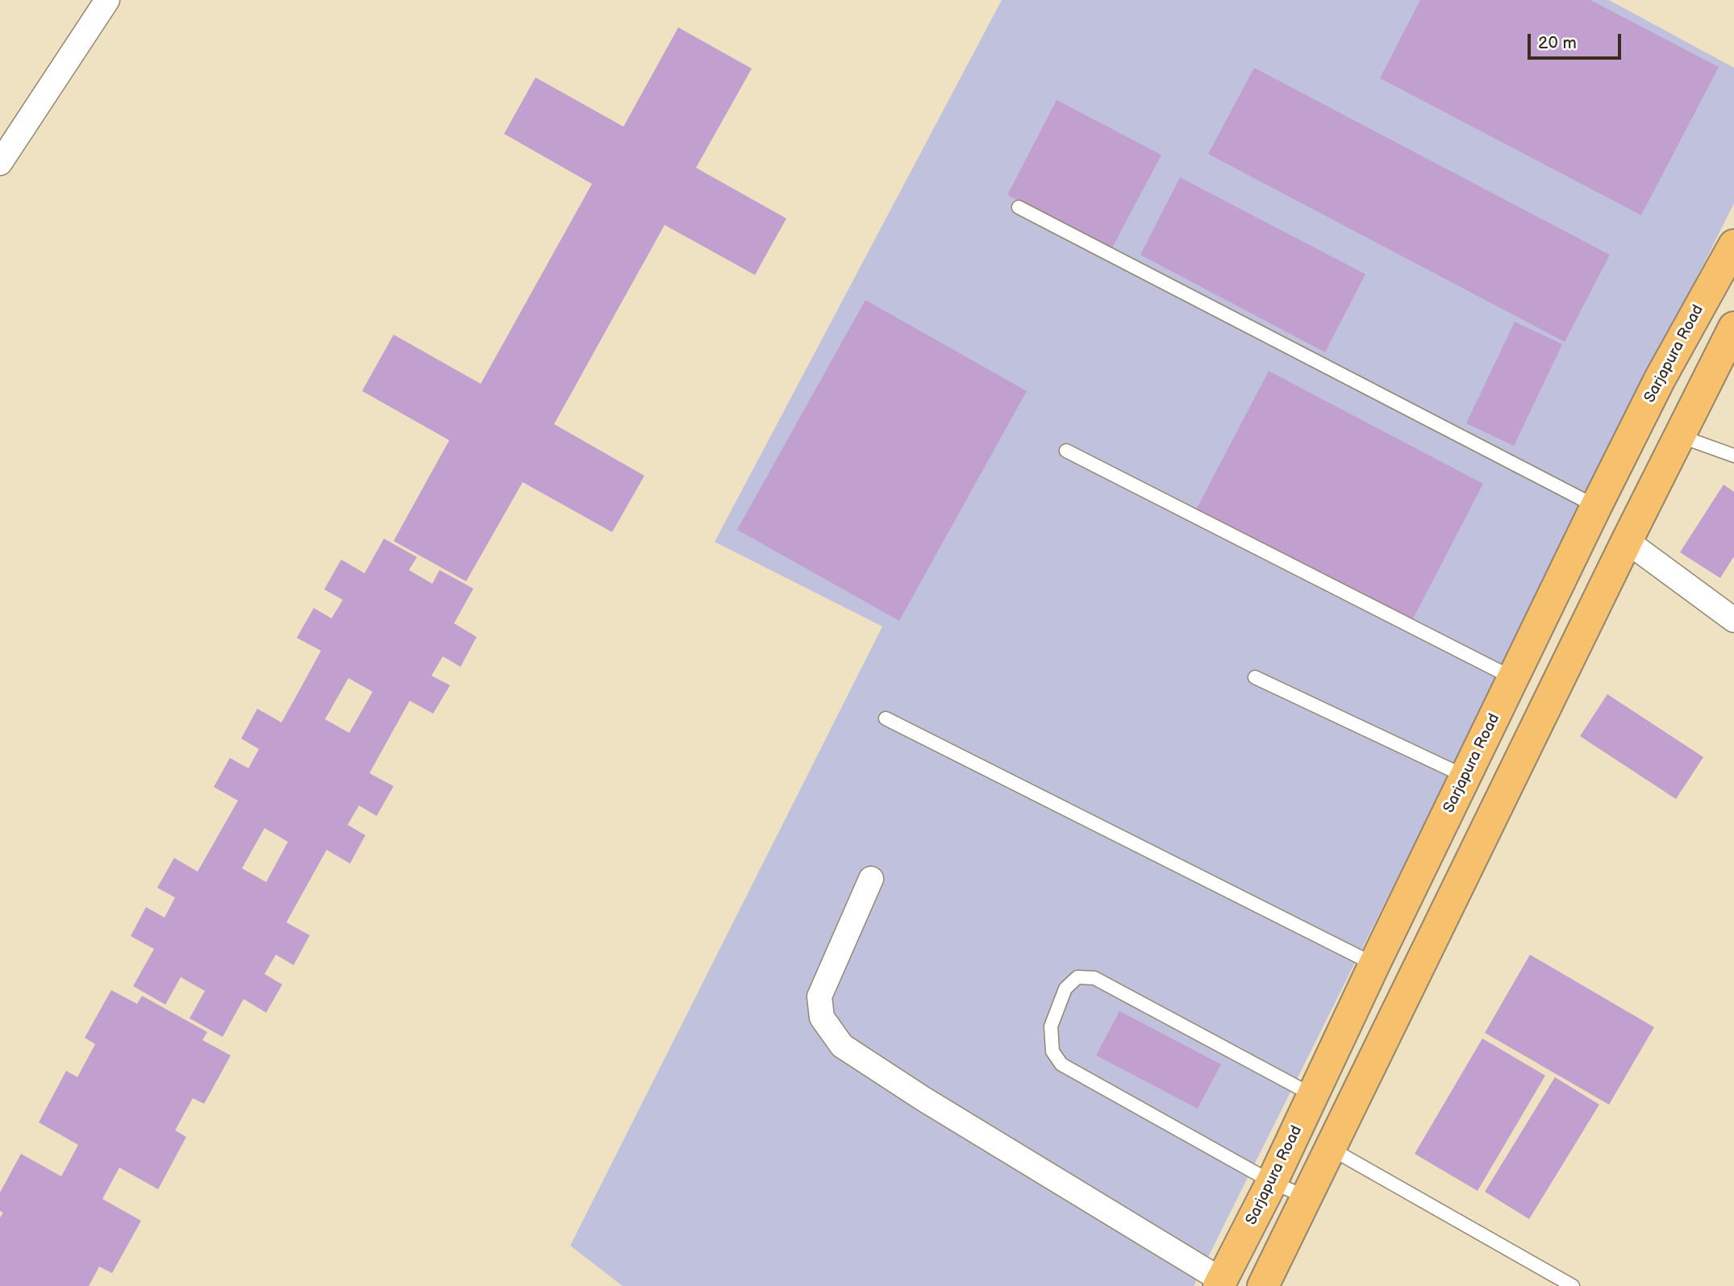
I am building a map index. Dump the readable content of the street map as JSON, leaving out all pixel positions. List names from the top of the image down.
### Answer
{
  "streets": {
    "main road": ["Sarjapura Road"]
  },
  "scale_bar": "20 m"
}
